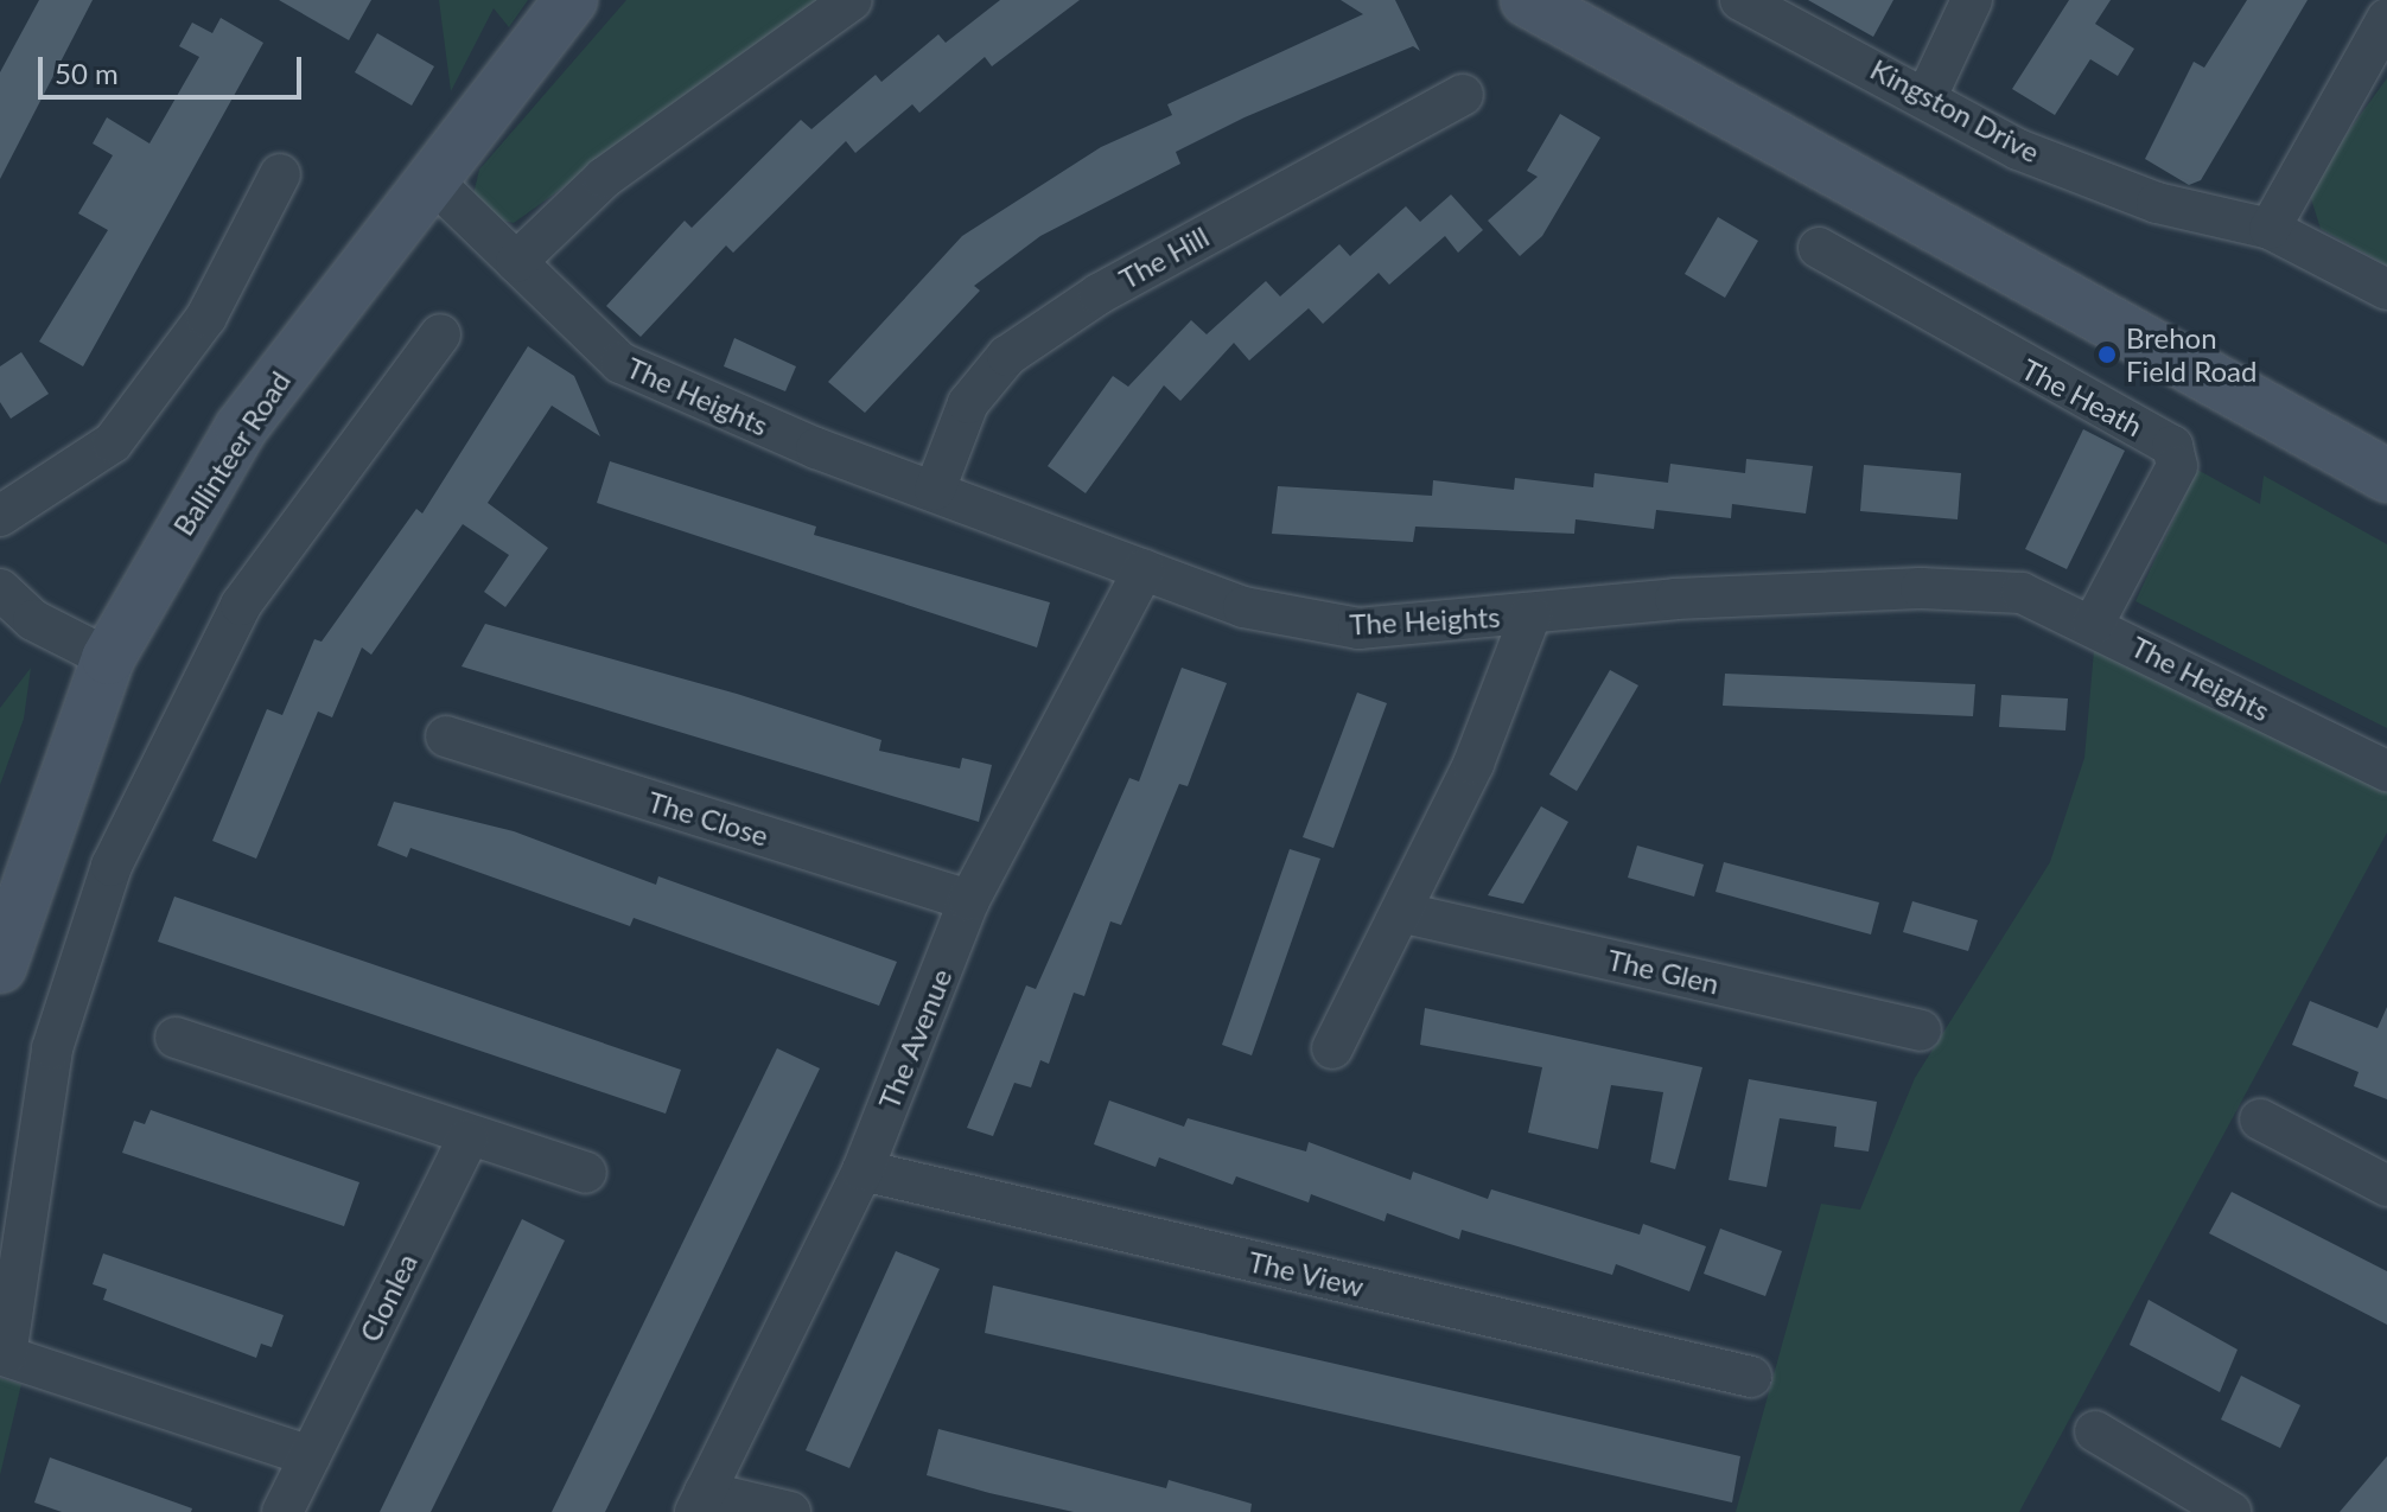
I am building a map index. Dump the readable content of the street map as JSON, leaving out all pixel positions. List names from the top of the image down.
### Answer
{
  "streets": {
    "main road": ["Ballinteer Road"],
    "street": [
      "Kingston Drive",
      "The Hill",
      "The Heights",
      "The Heath",
      "The Close",
      "The Glen",
      "The Avenue",
      "The View",
      "Clonlea"
    ]
  },
  "crossings": [
    ["The Hill", "The Heights"],
    ["The Heights", "The Heath"],
    ["The Heights", "Ballinteer Road"],
    ["The Heights", "The Avenue"],
    ["The Close", "The Avenue"],
    ["The Avenue", "The View"]
  ],
  "places": ["Brehon Field Road"],
  "scale_bar": "50 m"
}
